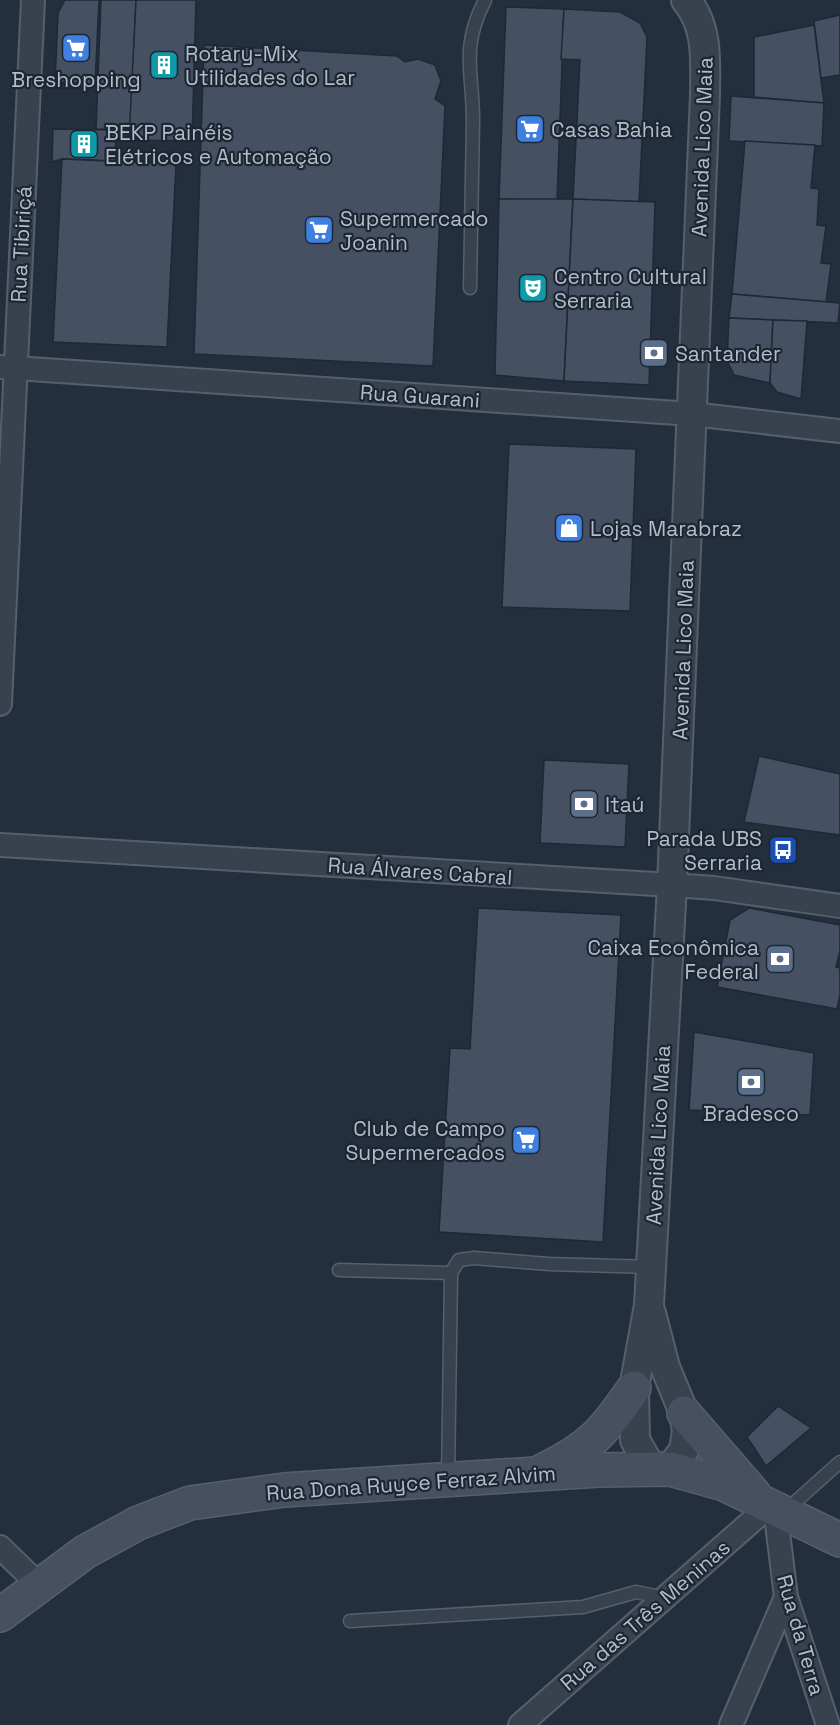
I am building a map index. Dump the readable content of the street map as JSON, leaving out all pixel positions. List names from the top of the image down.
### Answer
{
  "streets": {
    "main road": ["Rua Dona Ruyce Ferraz Alvim"],
    "street": [
      "Avenida Lico Maia",
      "Rua Tibiriçá",
      "Rua Guarani",
      "Rua Álvares Cabral",
      "Rua das Três Meninas",
      "Rua da Terra"
    ]
  },
  "crossings": [
    ["Avenida Lico Maia", "Rua Guarani"],
    ["Avenida Lico Maia", "Rua Álvares Cabral"],
    ["Avenida Lico Maia", "Rua Dona Ruyce Ferraz Alvim"],
    ["Rua Tibiriçá", "Rua Guarani"],
    ["Rua Dona Ruyce Ferraz Alvim", "Rua das Três Meninas"],
    ["Rua Dona Ruyce Ferraz Alvim", "Rua da Terra"],
    ["Rua das Três Meninas", "Rua da Terra"]
  ],
  "places": {
    "supermarket": [
      "Breshopping",
      "Casas Bahia",
      "Supermercado Joanin",
      "Club de Campo Supermercados"
    ],
    "building": ["Rotary-Mix Utilidades do Lar", "BEKP Painéis Elétricos e Automação"],
    "theatre": ["Centro Cultural Serraria"],
    "bank": [
      "Santander",
      "Itaú",
      "Caixa Econômica Federal",
      "Bradesco"
    ],
    "shop": ["Lojas Marabraz"],
    "bus stop": ["Parada UBS Serraria"]
  }
}
